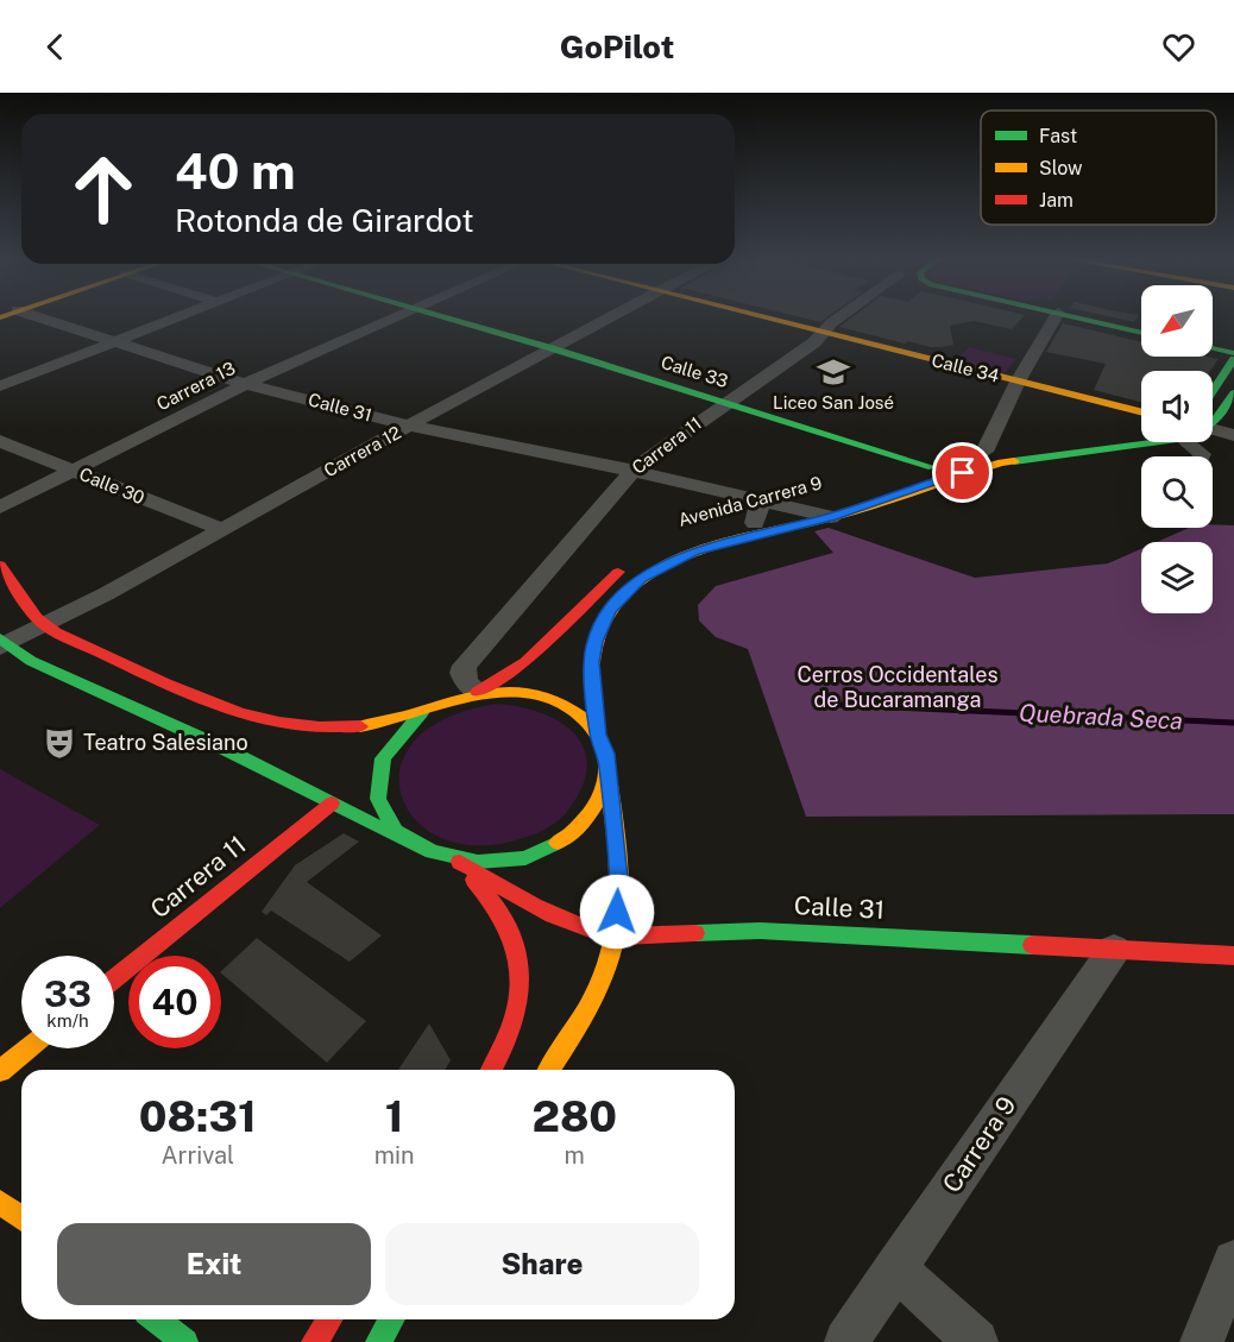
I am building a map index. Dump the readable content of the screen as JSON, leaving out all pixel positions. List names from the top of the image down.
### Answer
{
  "streets": {
    "main road": [
      "Calle 34",
      "Calle 33",
      "Calle 31",
      "Carrera 11",
      "Avenida Carrera 9"
    ],
    "street": [
      "Carrera 13",
      "Carrera 12",
      "Calle 30",
      "Carrera 9"
    ]
  },
  "crossings": [
    ["Calle 34", "Carrera 11"],
    ["Calle 33", "Carrera 11"],
    ["Calle 33", "Carrera 12"],
    ["Carrera 13", "Calle 31"],
    ["Carrera 13", "Calle 30"],
    ["Calle 31", "Carrera 11"],
    ["Calle 31", "Carrera 12"],
    ["Calle 31", "Avenida Carrera 9"],
    ["Calle 31", "Carrera 9"],
    ["Carrera 11", "Avenida Carrera 9"],
    ["Carrera 12", "Calle 30"]
  ],
  "water": ["Quebrada Seca"],
  "parks": ["Cerros Occidentales de Bucaramanga"],
  "places": {
    "school or university": ["Liceo San José"],
    "theatre": ["Teatro Salesiano"]
  },
  "legend": ["Fast", "Slow", "Jam"],
  "north": "bottom left",
  "page": {
    "header": "GoPilot",
    "turn": ["40 m", "Rotonda de Girardot"],
    "speed": "33 km/h",
    "limit": "40",
    "eta": [
      "08:31",
      "Arrival",
      "1",
      "min",
      "280",
      "m"
    ],
    "buttons": ["Exit", "Share"]
  }
}
